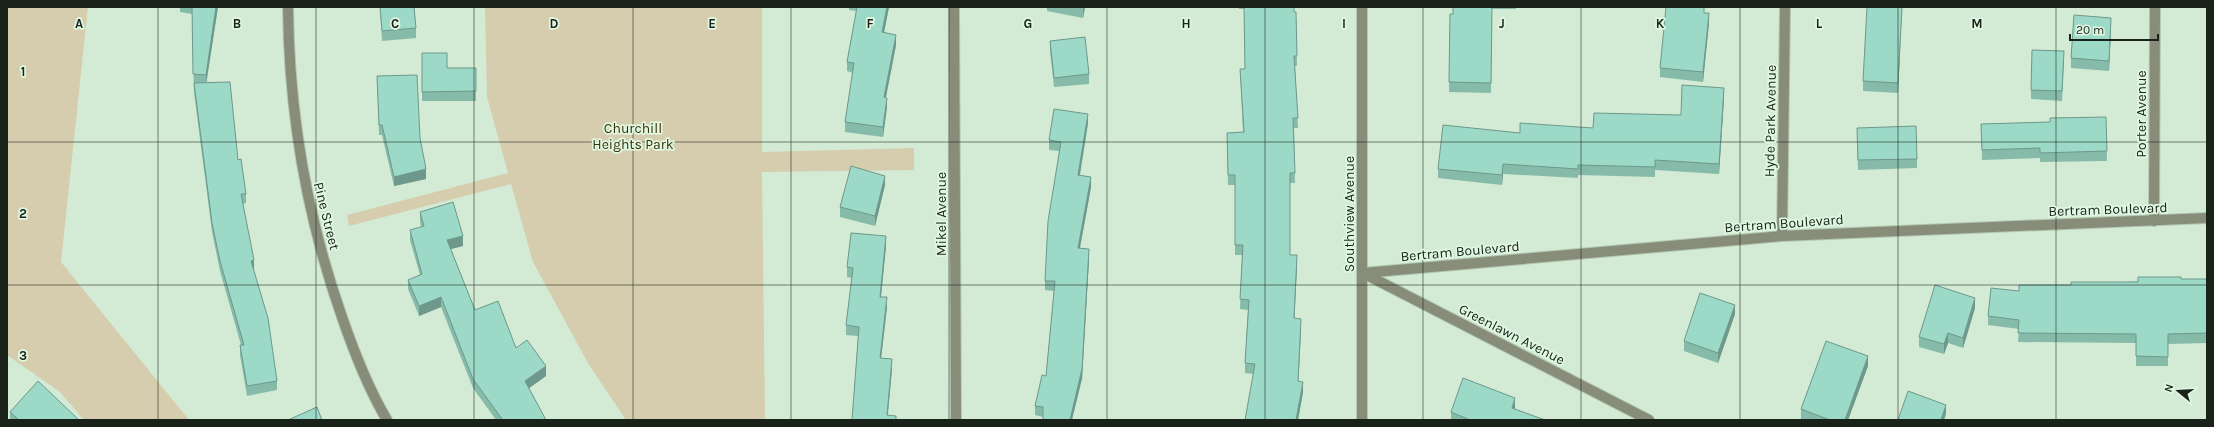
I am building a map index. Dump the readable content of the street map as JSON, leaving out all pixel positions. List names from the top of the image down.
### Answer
{
  "streets": {
    "street": [
      "Porter Avenue",
      "Hyde Park Avenue",
      "Bertram Boulevard",
      "Mikel Avenue",
      "Southview Avenue",
      "Pine Street",
      "Greenlawn Avenue"
    ]
  },
  "crossings": [
    ["Porter Avenue", "Bertram Boulevard"],
    ["Hyde Park Avenue", "Bertram Boulevard"],
    ["Bertram Boulevard", "Southview Avenue"],
    ["Bertram Boulevard", "Greenlawn Avenue"],
    ["Southview Avenue", "Greenlawn Avenue"]
  ],
  "parks": ["Churchill Heights Park"],
  "scale_bar": "20 m",
  "north": "left",
  "grid": {
    "columns": [
      "A",
      "B",
      "C",
      "D",
      "E",
      "F",
      "G",
      "H",
      "I",
      "J",
      "K",
      "L",
      "M"
    ],
    "rows": ["1", "2", "3"]
  }
}
